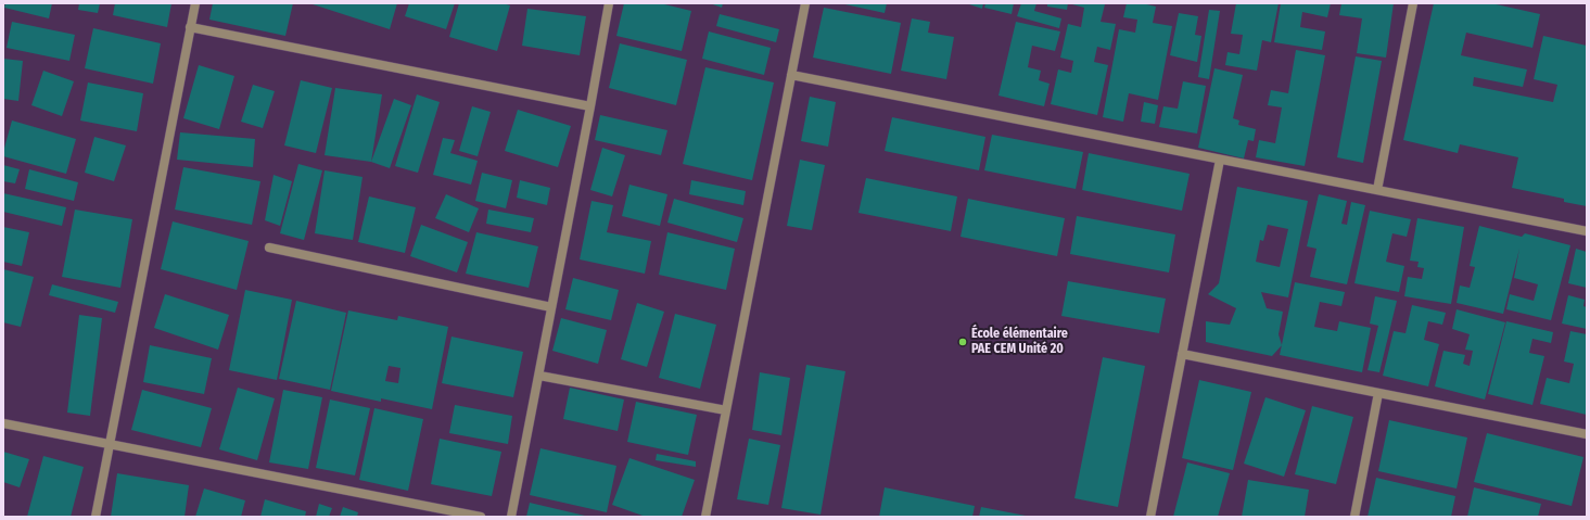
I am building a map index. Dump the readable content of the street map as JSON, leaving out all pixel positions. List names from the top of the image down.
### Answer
{
  "places": ["École élémentaire PAE CEM Unité 20"]
}
